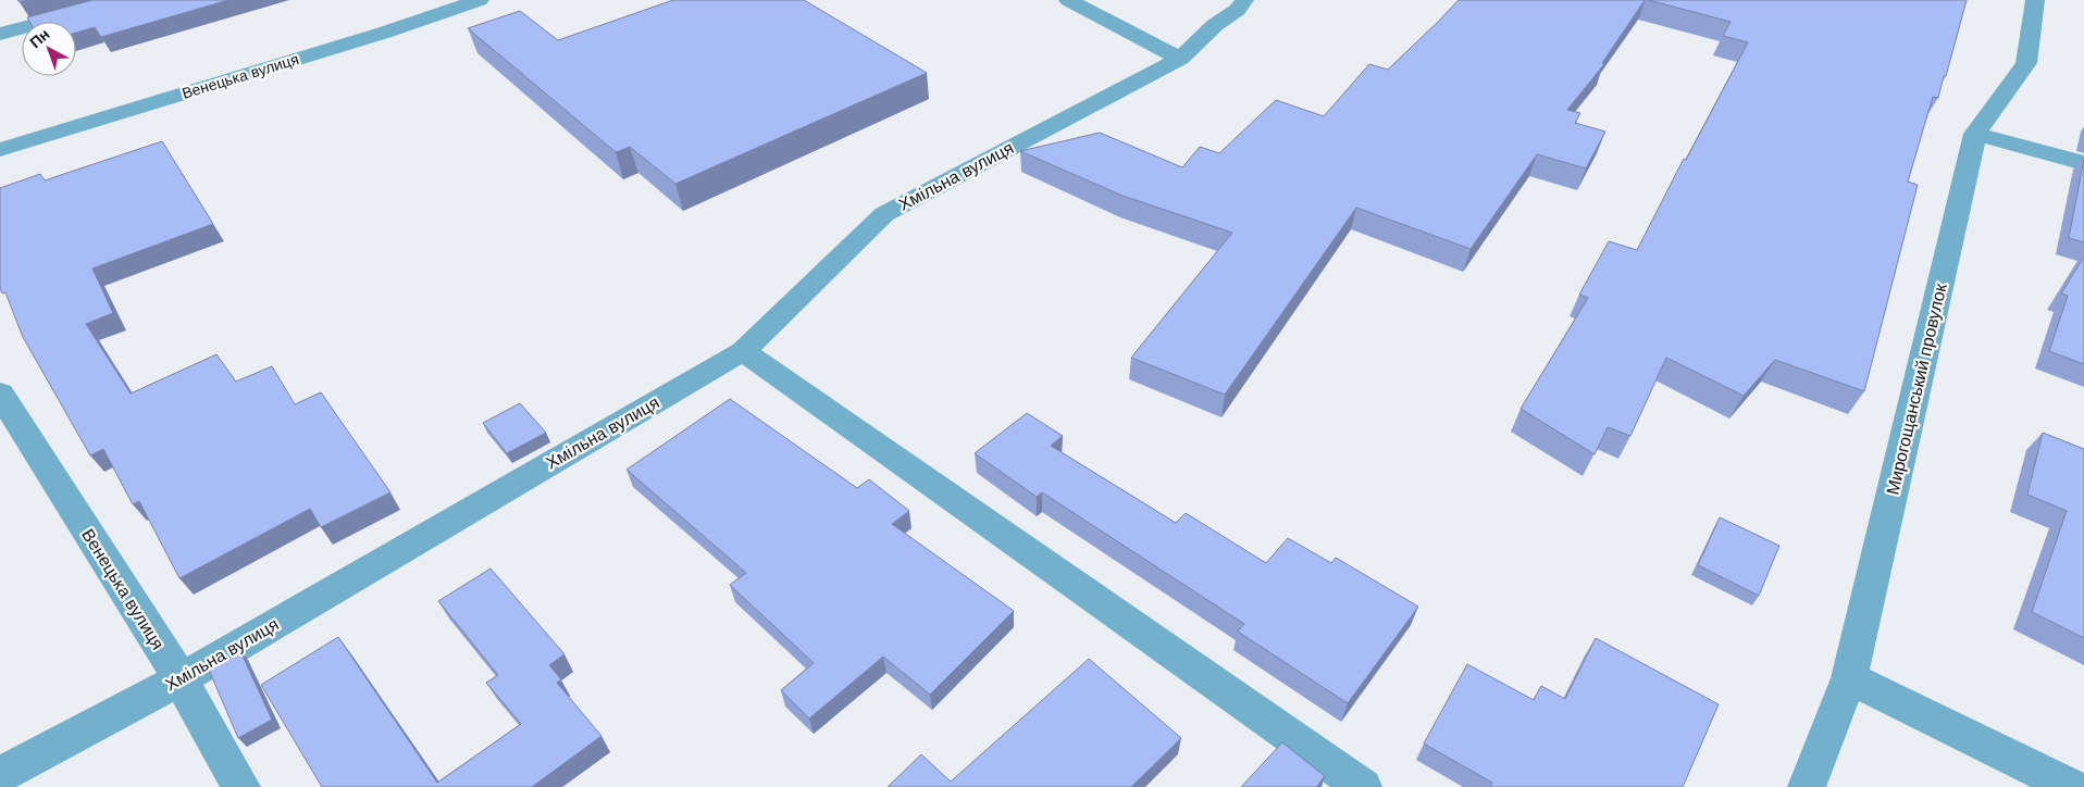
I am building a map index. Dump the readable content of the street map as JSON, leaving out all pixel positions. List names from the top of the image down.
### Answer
{
  "streets": {
    "street": ["Венецька вулиця", "Хмільна вулиця", "Мирогощанський провулок"]
  },
  "crossings": [
    ["Венецька вулиця", "Хмільна вулиця"]
  ],
  "north": "top left"
}
